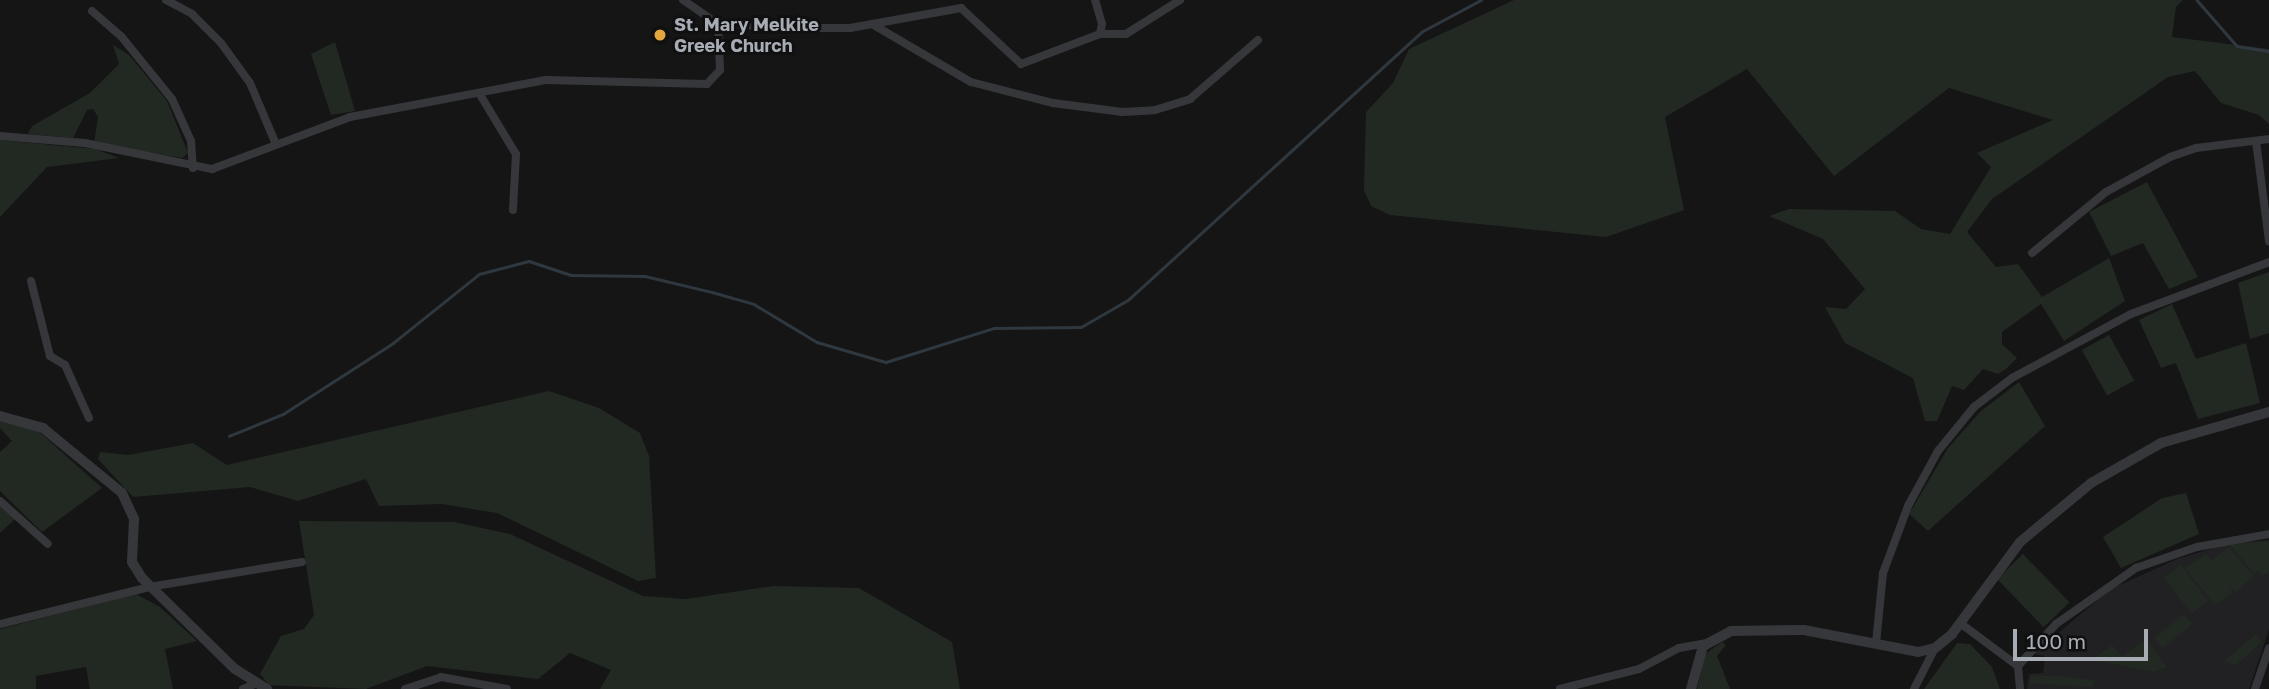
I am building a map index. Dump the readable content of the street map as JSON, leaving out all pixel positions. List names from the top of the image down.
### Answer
{
  "places": ["St. Mary Melkite Greek Church"],
  "scale_bar": "100 m"
}
